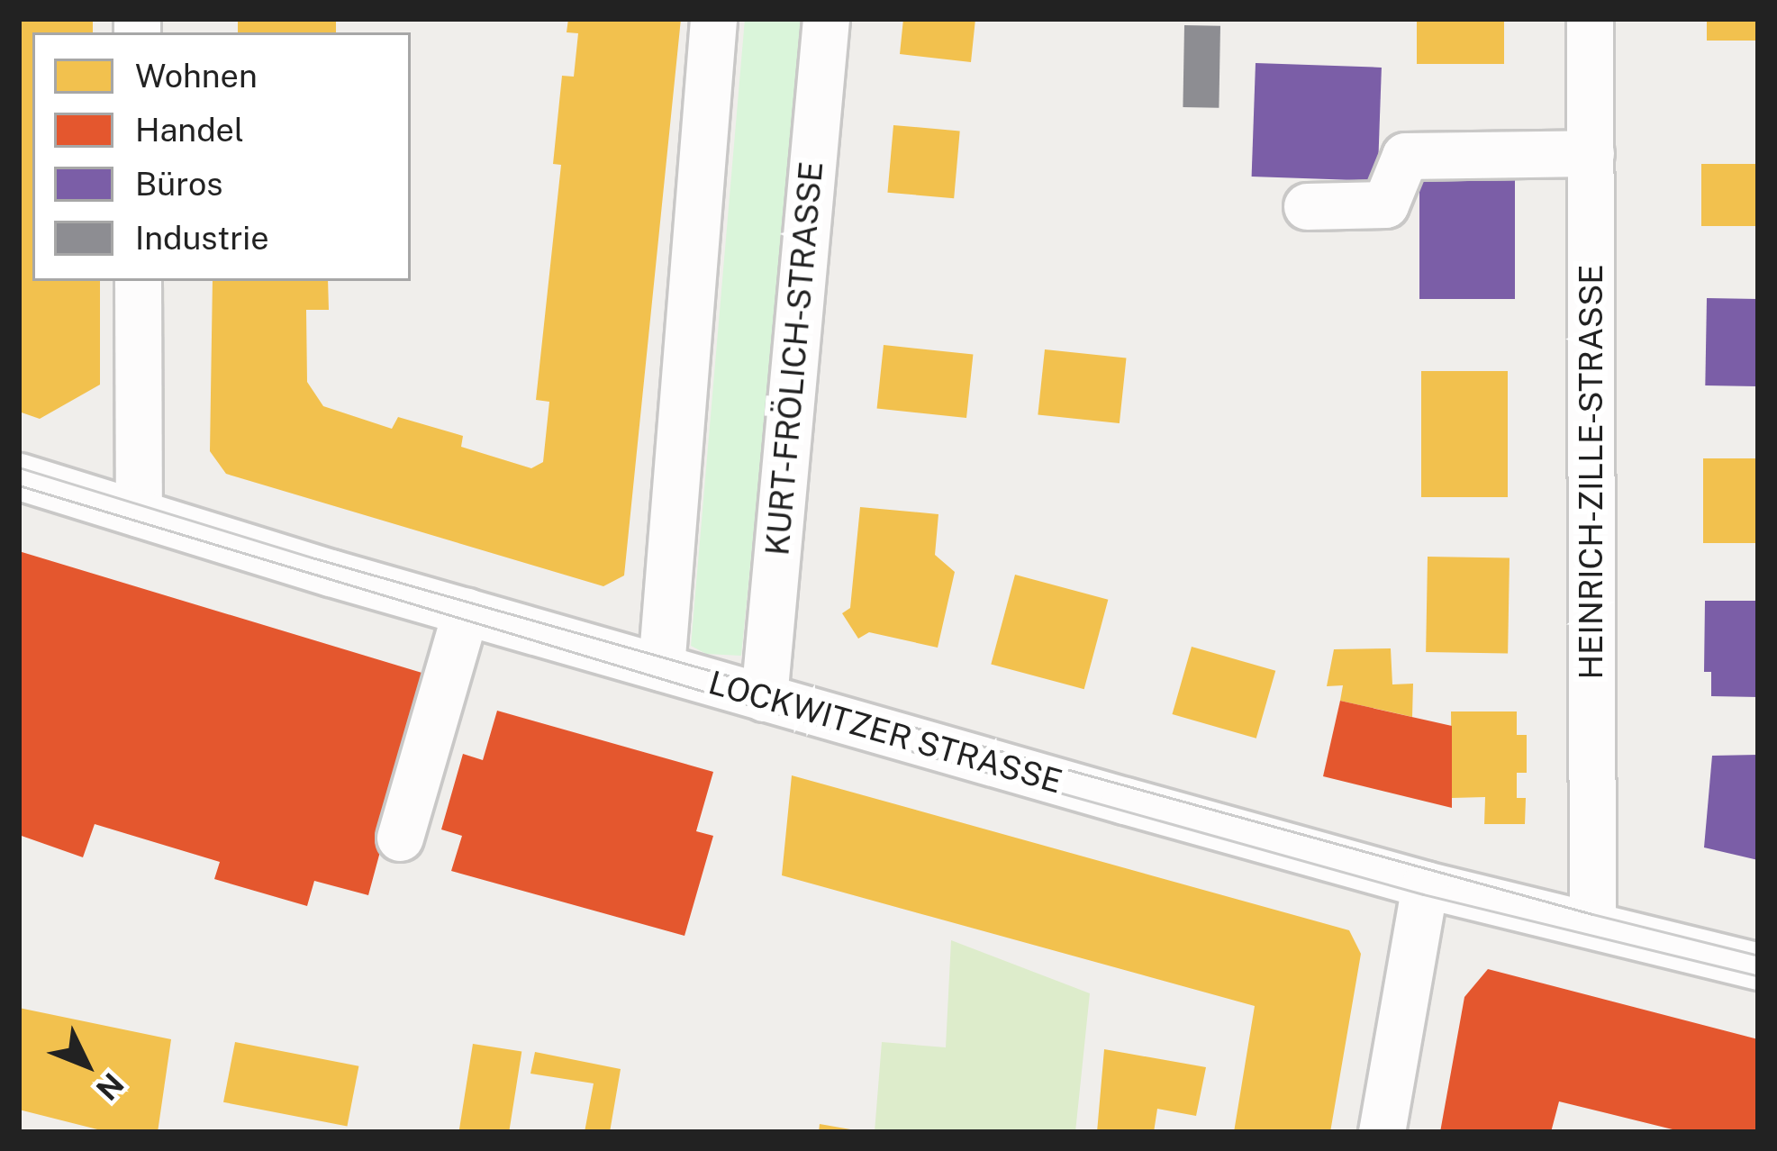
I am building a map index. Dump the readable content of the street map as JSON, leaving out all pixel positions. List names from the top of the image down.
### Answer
{
  "streets": {
    "street": ["KURT-FRÖLICH-STRASSE", "HEINRICH-ZILLE-STRASSE", "LOCKWITZER STRASSE"]
  },
  "crossings": [
    ["KURT-FRÖLICH-STRASSE", "LOCKWITZER STRASSE"],
    ["HEINRICH-ZILLE-STRASSE", "LOCKWITZER STRASSE"]
  ],
  "legend": [
    "Wohnen",
    "Handel",
    "Büros",
    "Industrie"
  ],
  "north": "bottom right"
}
